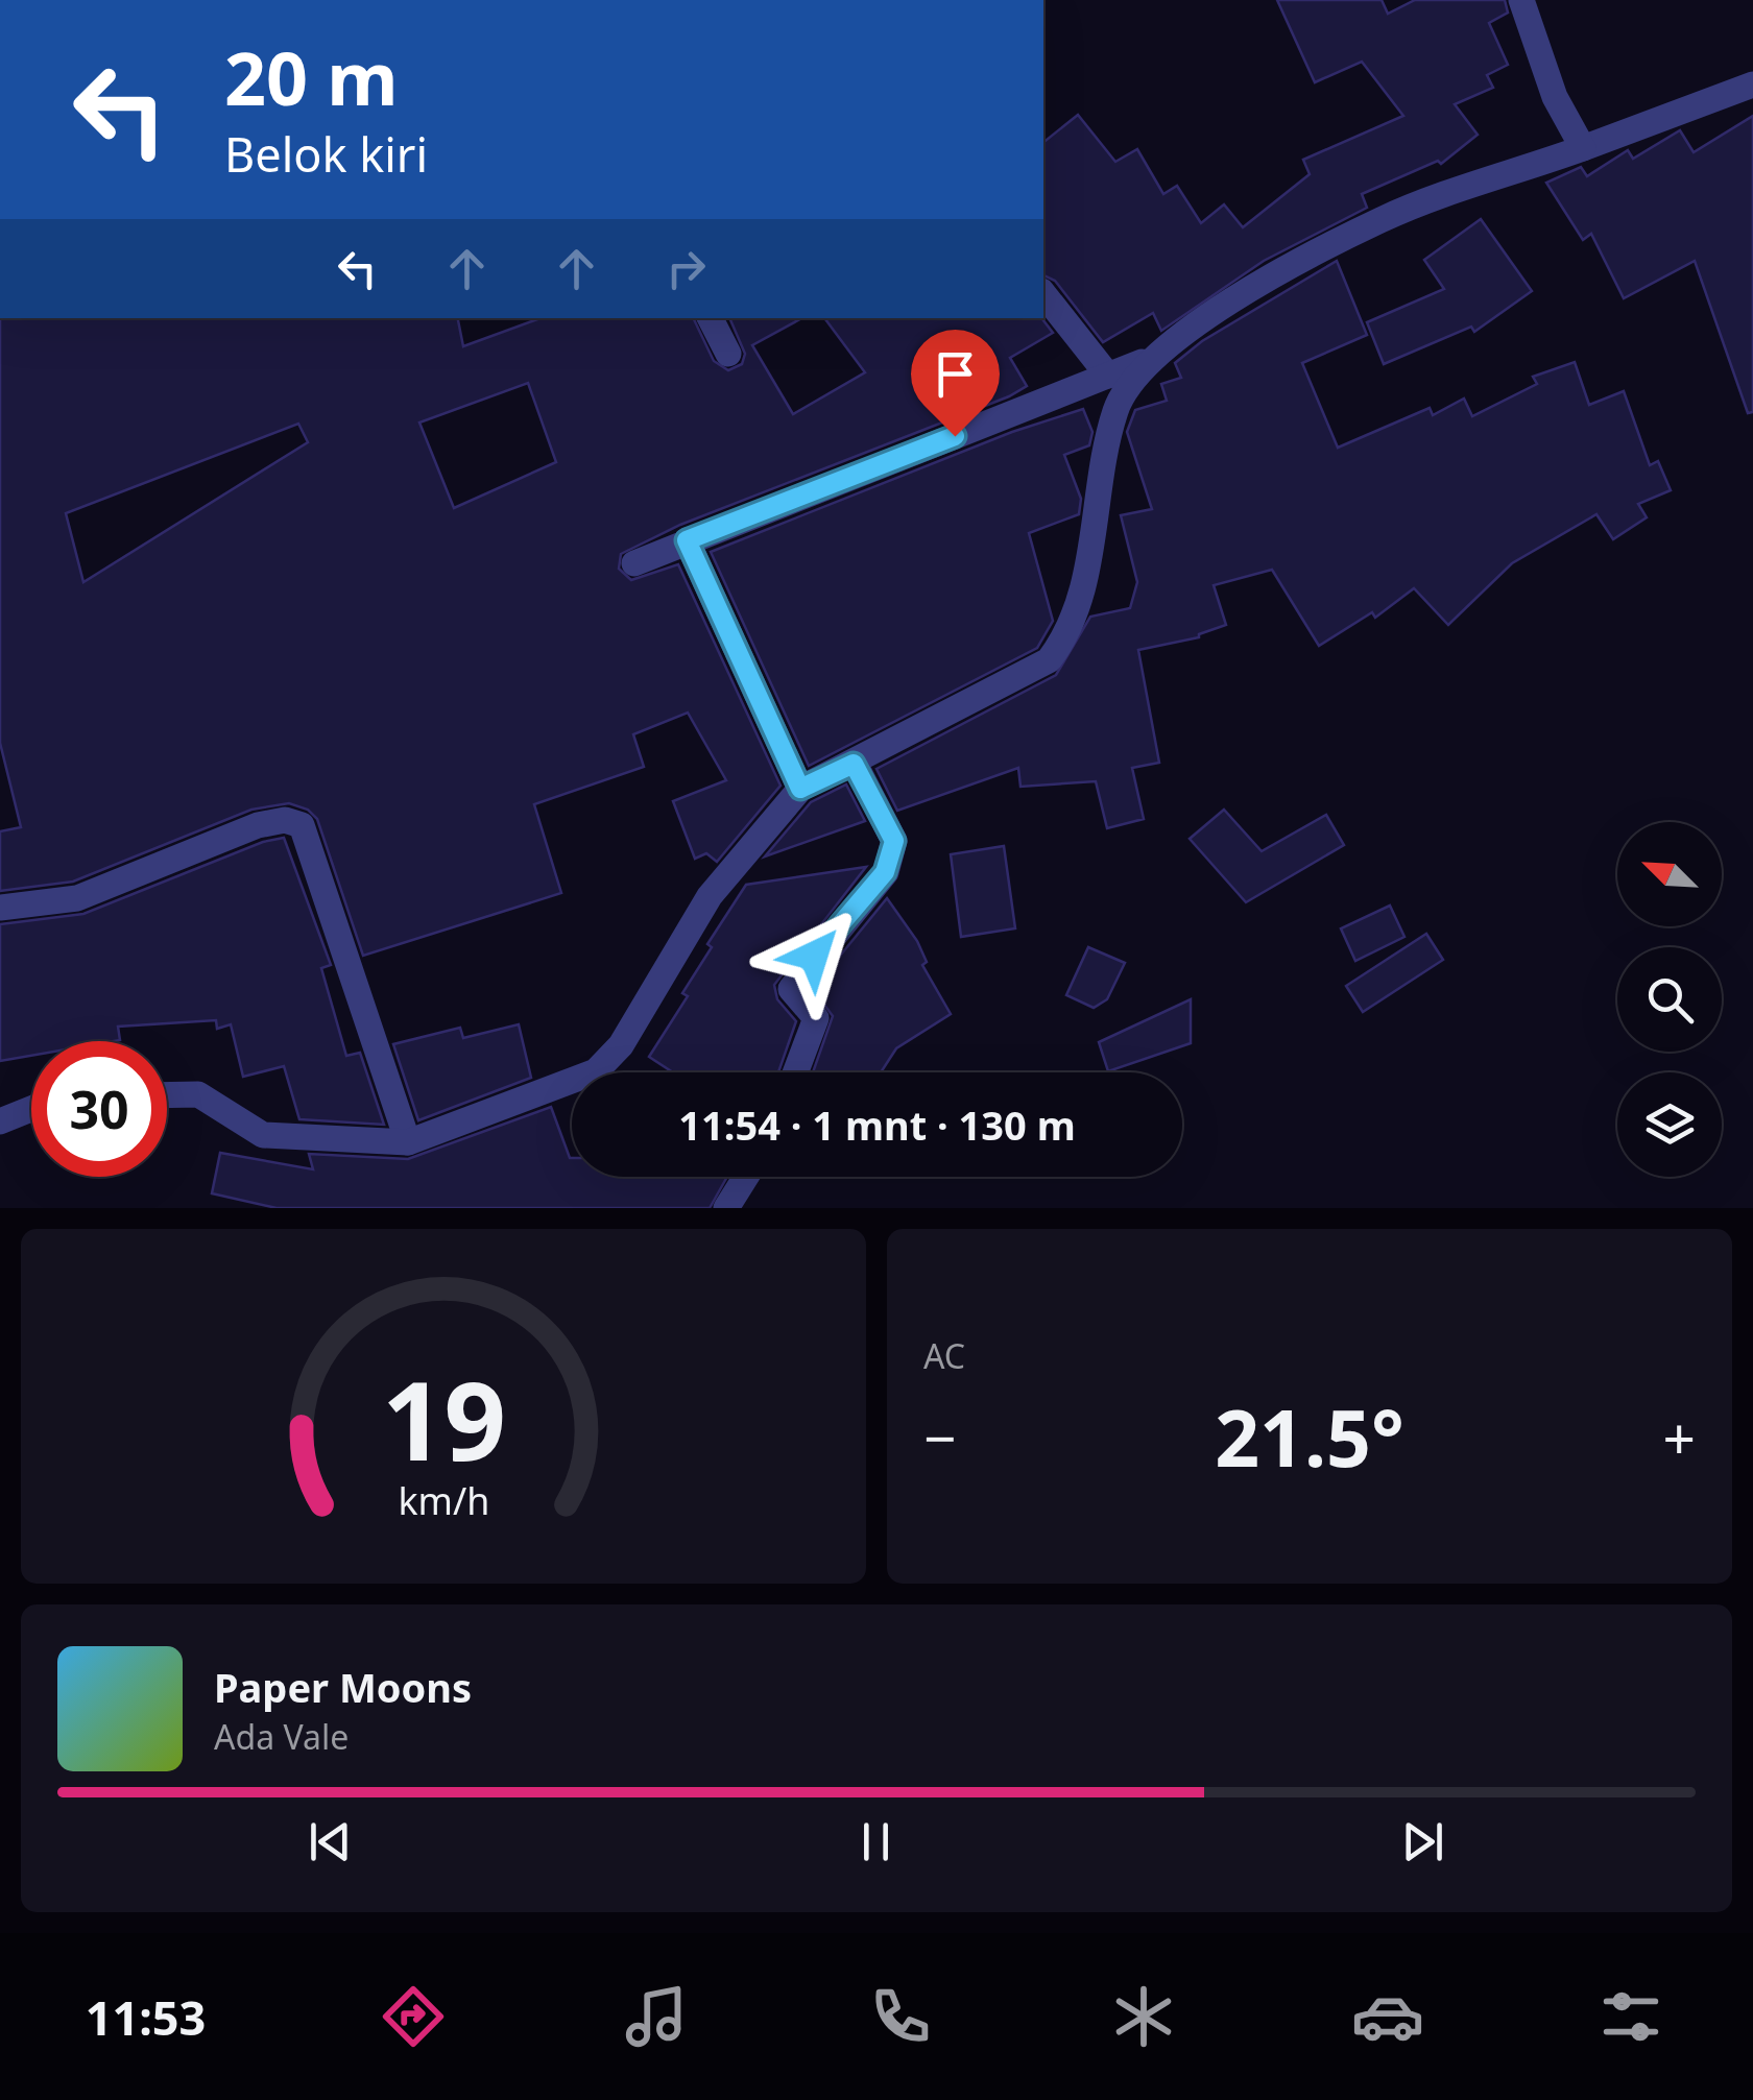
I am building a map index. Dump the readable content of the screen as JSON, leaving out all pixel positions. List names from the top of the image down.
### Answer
{
  "north": "top left",
  "page": {
    "turn": ["20 m", "Belok kiri"],
    "limit": "30",
    "trip": "11:54 · 1 mnt · 130 m",
    "tile": "AC",
    "heat": ["−", "21.5°", "+"],
    "song": ["Paper Moons", "Ada Vale"],
    "tabs": "11:53",
    "gauge": ["19", "km/h"]
  }
}
